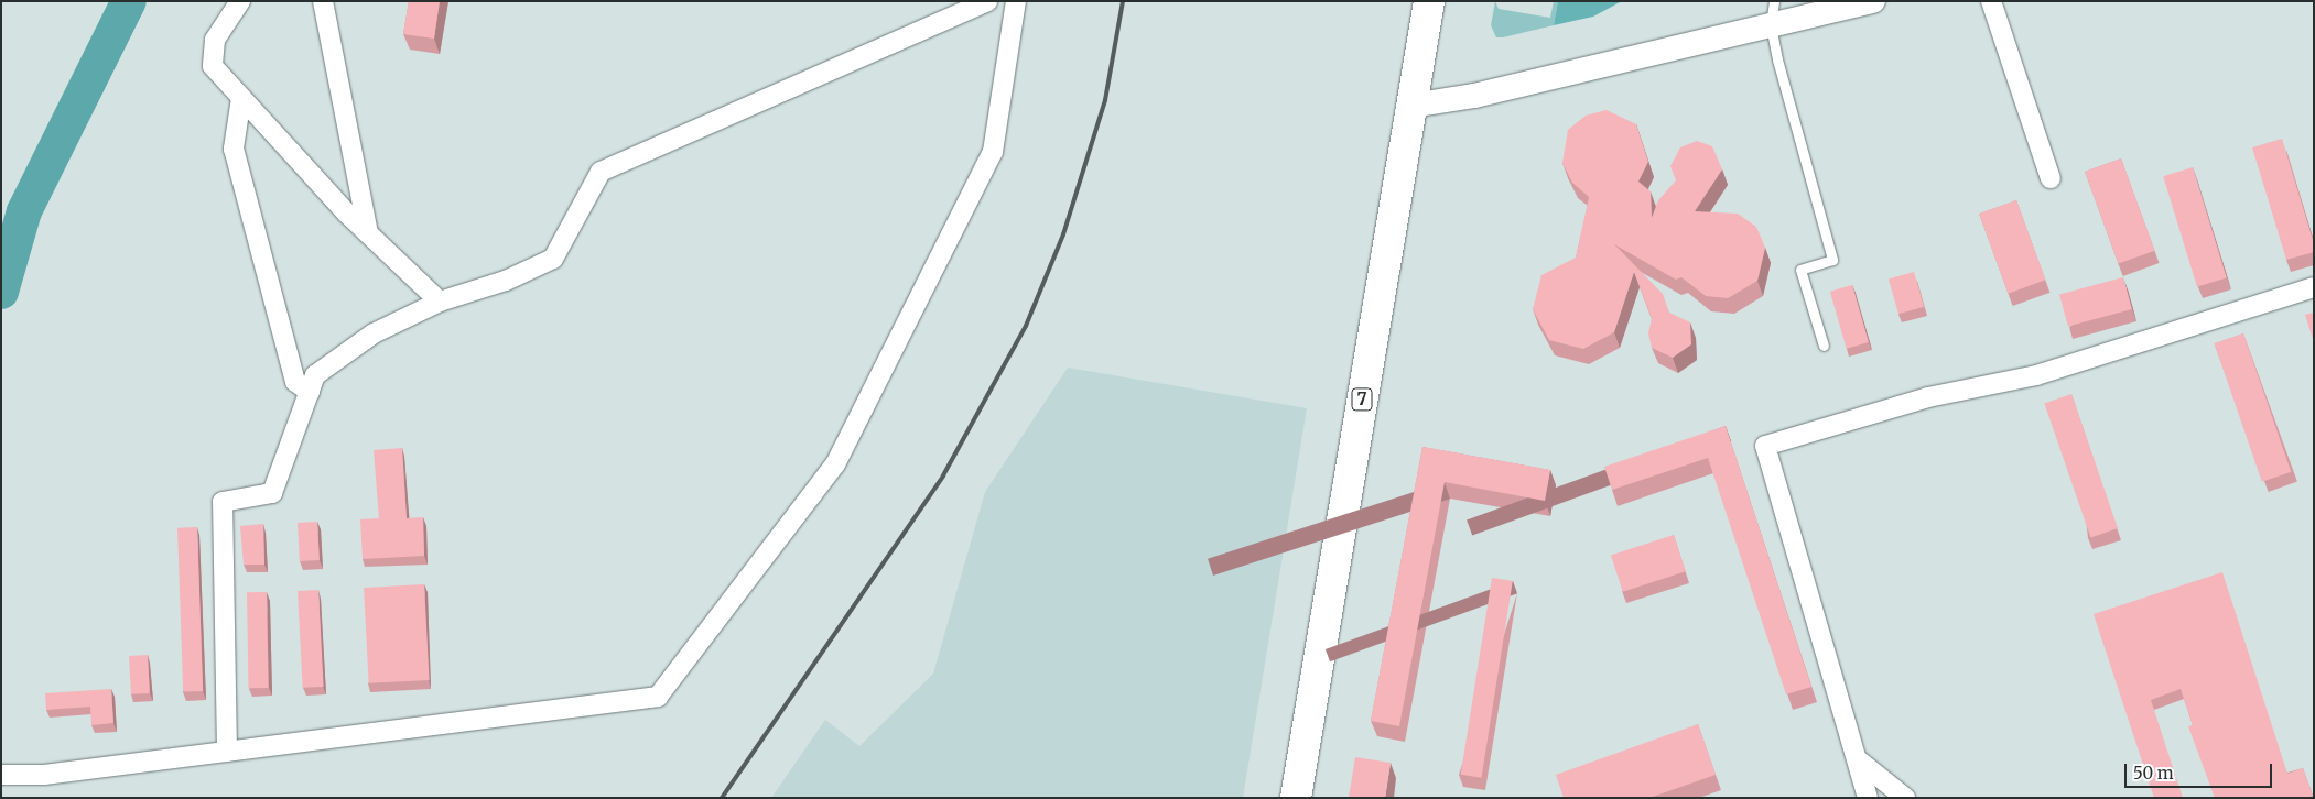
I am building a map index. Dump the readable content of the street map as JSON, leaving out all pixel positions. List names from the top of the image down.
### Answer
{
  "streets": {
    "highway": ["7"]
  },
  "scale_bar": "50 m"
}
